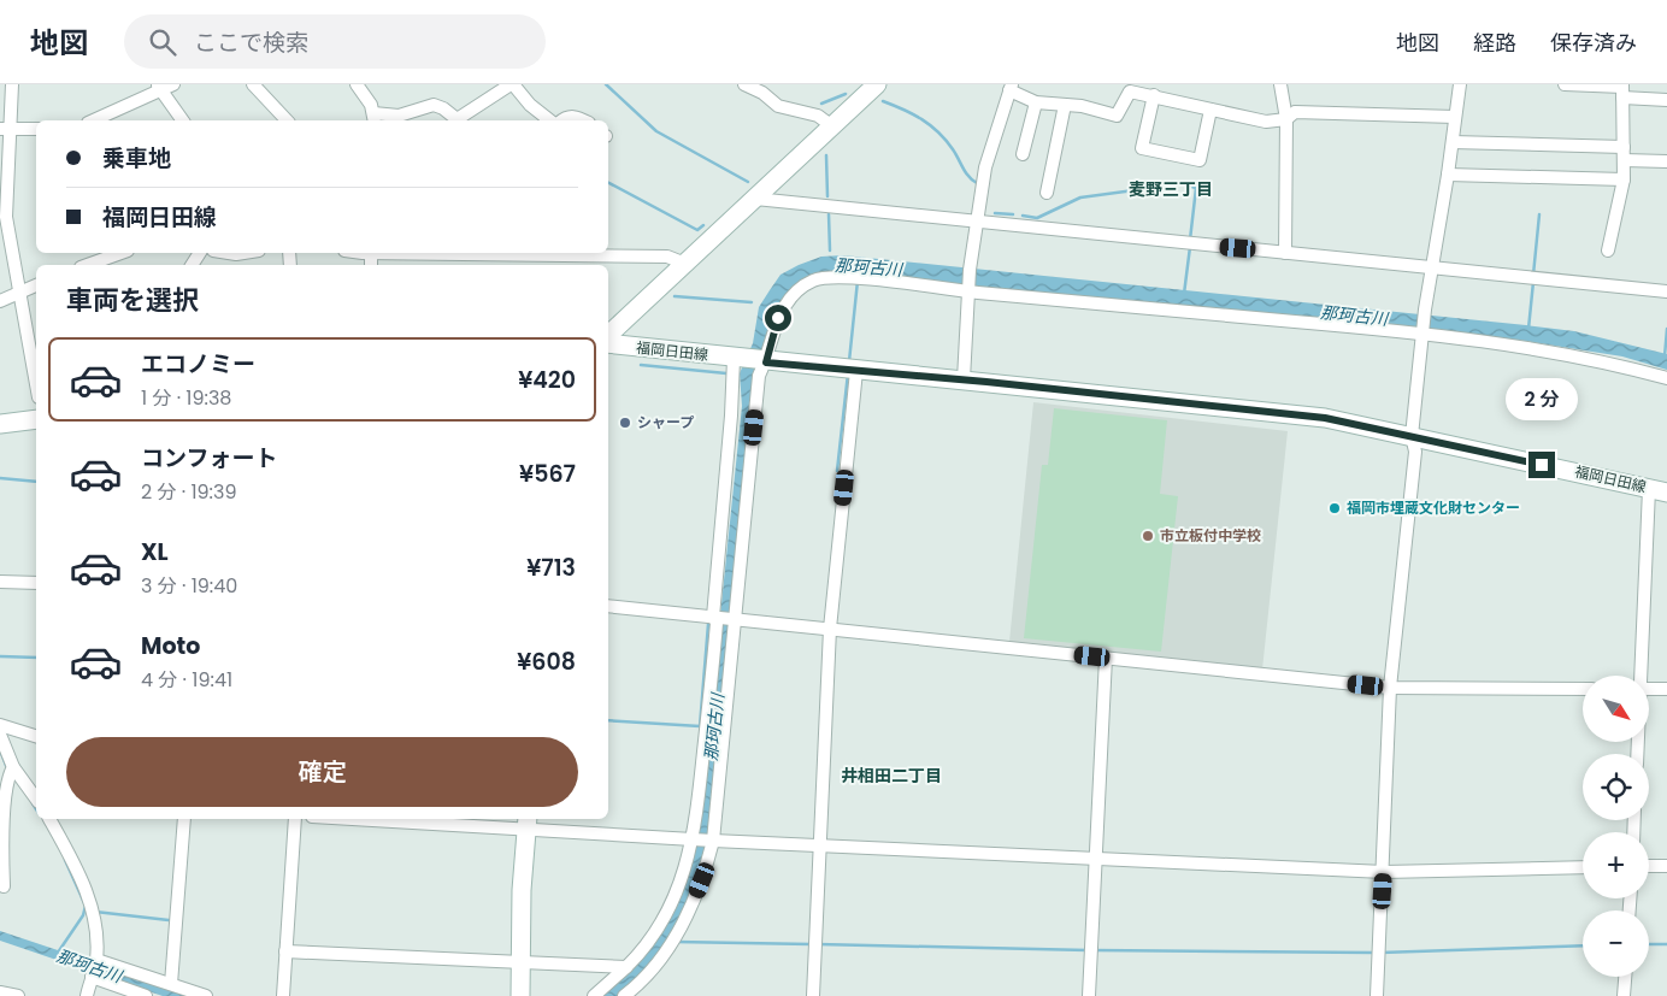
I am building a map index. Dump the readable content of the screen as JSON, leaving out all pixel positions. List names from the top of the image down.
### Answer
{
  "streets": {
    "main road": ["福岡日田線"]
  },
  "districts": ["麦野三丁目", "井相田二丁目"],
  "water": ["那珂古川"],
  "places": ["シャープ", "福岡市埋蔵文化財センター", "市立板付中学校"],
  "north": "bottom right",
  "page": {
    "header": "地図",
    "search": "ここで検索",
    "nav": ["地図", "経路", "保存済み"],
    "banner": ["乗車地", "福岡日田線"],
    "heading": "車両を選択",
    "list": [
      {
        "name": "エコノミー",
        "note": "1 分 · 19:38",
        "value": "¥420"
      },
      {
        "name": "コンフォート",
        "note": "2 分 · 19:39",
        "value": "¥567"
      },
      {
        "name": "XL",
        "note": "3 分 · 19:40",
        "value": "¥713"
      },
      {
        "name": "Moto",
        "note": "4 分 · 19:41",
        "value": "¥608"
      }
    ],
    "bubble": "2 分",
    "map_buttons": ["+", "−"],
    "buttons": "確定"
  }
}
